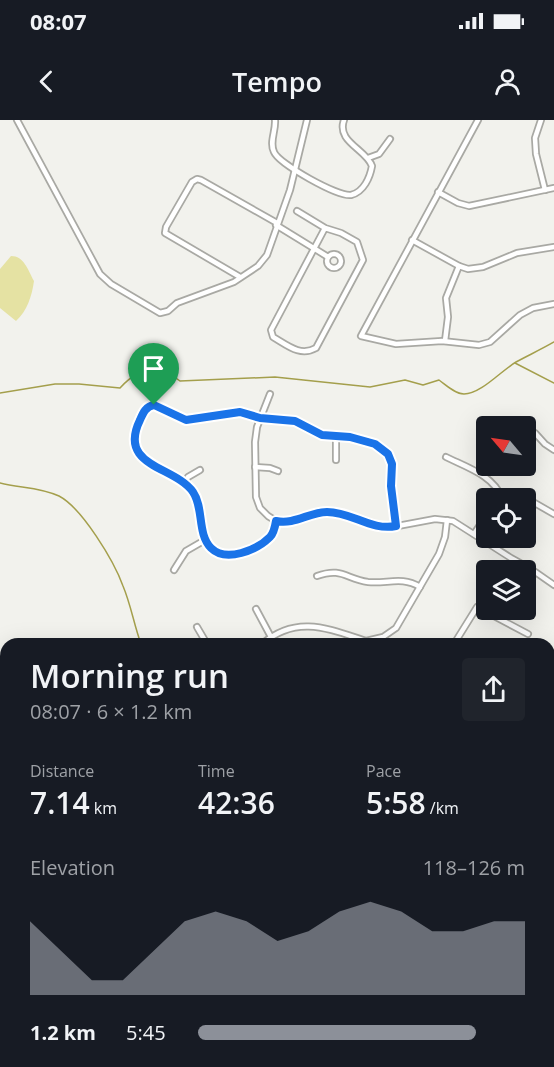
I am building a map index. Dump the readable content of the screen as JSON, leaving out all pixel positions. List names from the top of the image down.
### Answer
{
  "north": "top left",
  "page": {
    "status": "08:07",
    "header": "Tempo",
    "heading": ["Morning run", "08:07 · 6 × 1.2 km"],
    "stats": [
      ["Distance", "7.14 km"],
      ["Time", "42:36"],
      ["Pace", "5:58 /km"]
    ],
    "chart": ["Elevation", "118–126 m"],
    "list": [
      {
        "name": "1.2 km",
        "note": "5:45"
      }
    ]
  }
}
